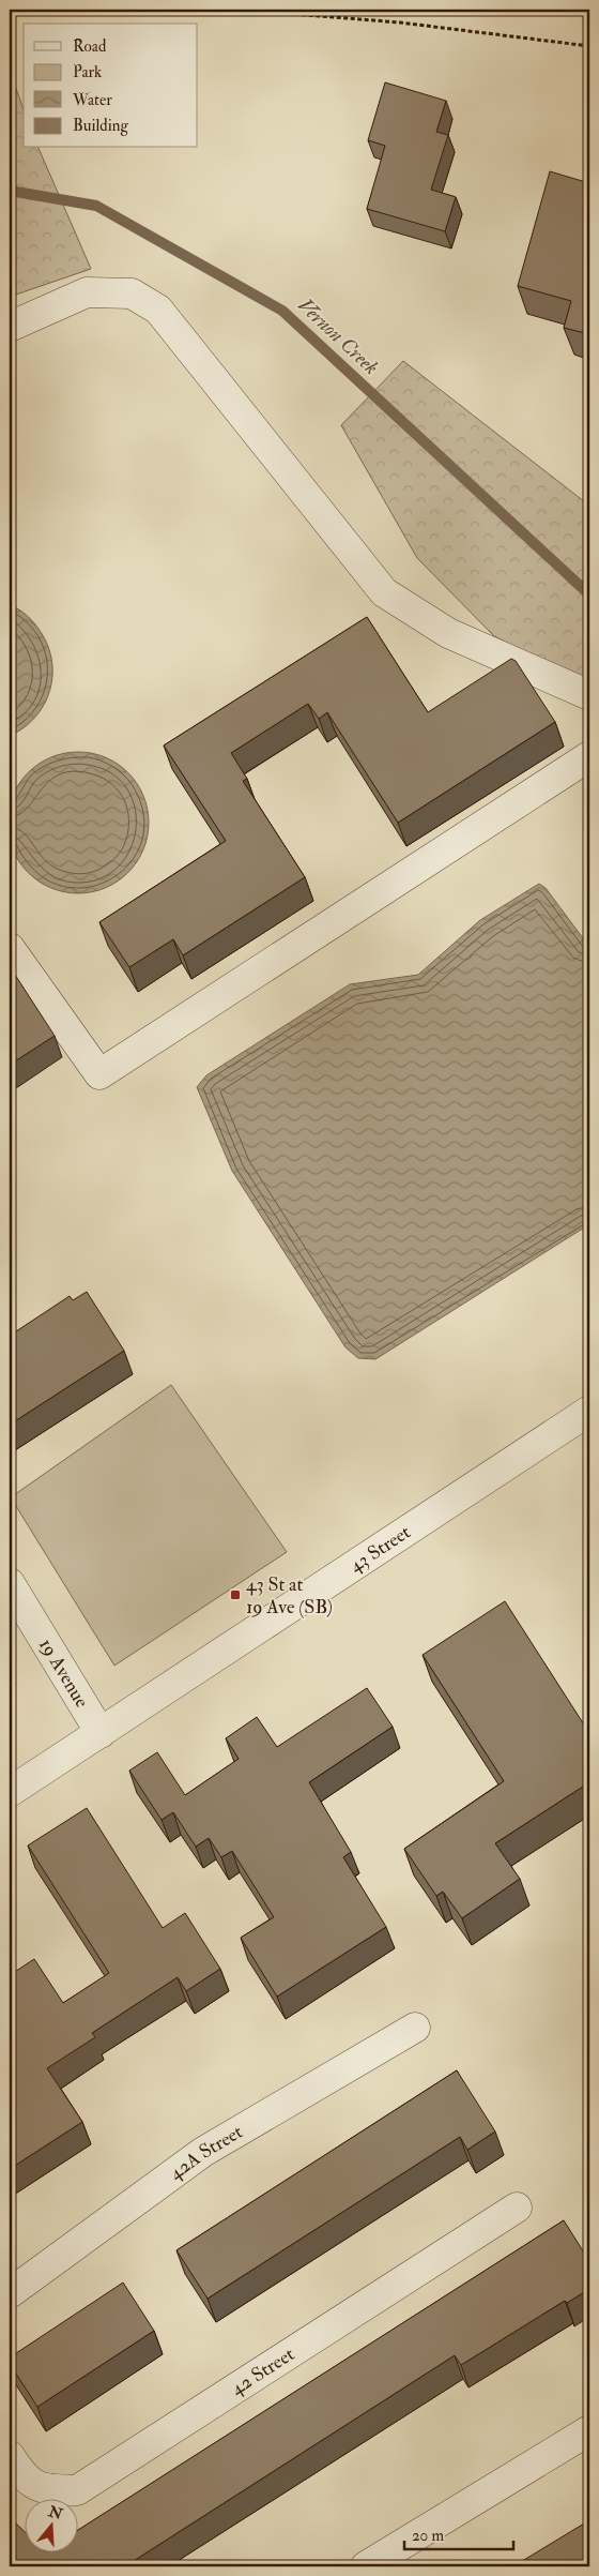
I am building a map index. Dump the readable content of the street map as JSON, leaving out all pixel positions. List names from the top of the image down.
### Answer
{
  "streets": {
    "street": [
      "43 Street",
      "19 Avenue",
      "42A Street",
      "42 Street"
    ]
  },
  "crossings": [
    ["43 Street", "19 Avenue"]
  ],
  "water": ["Vernon Creek"],
  "places": {
    "transit": ["43 St at 19 Ave (SB)"]
  },
  "legend": [
    "Road",
    "Park",
    "Water",
    "Building"
  ],
  "scale_bar": "20 m",
  "north": "top"
}
